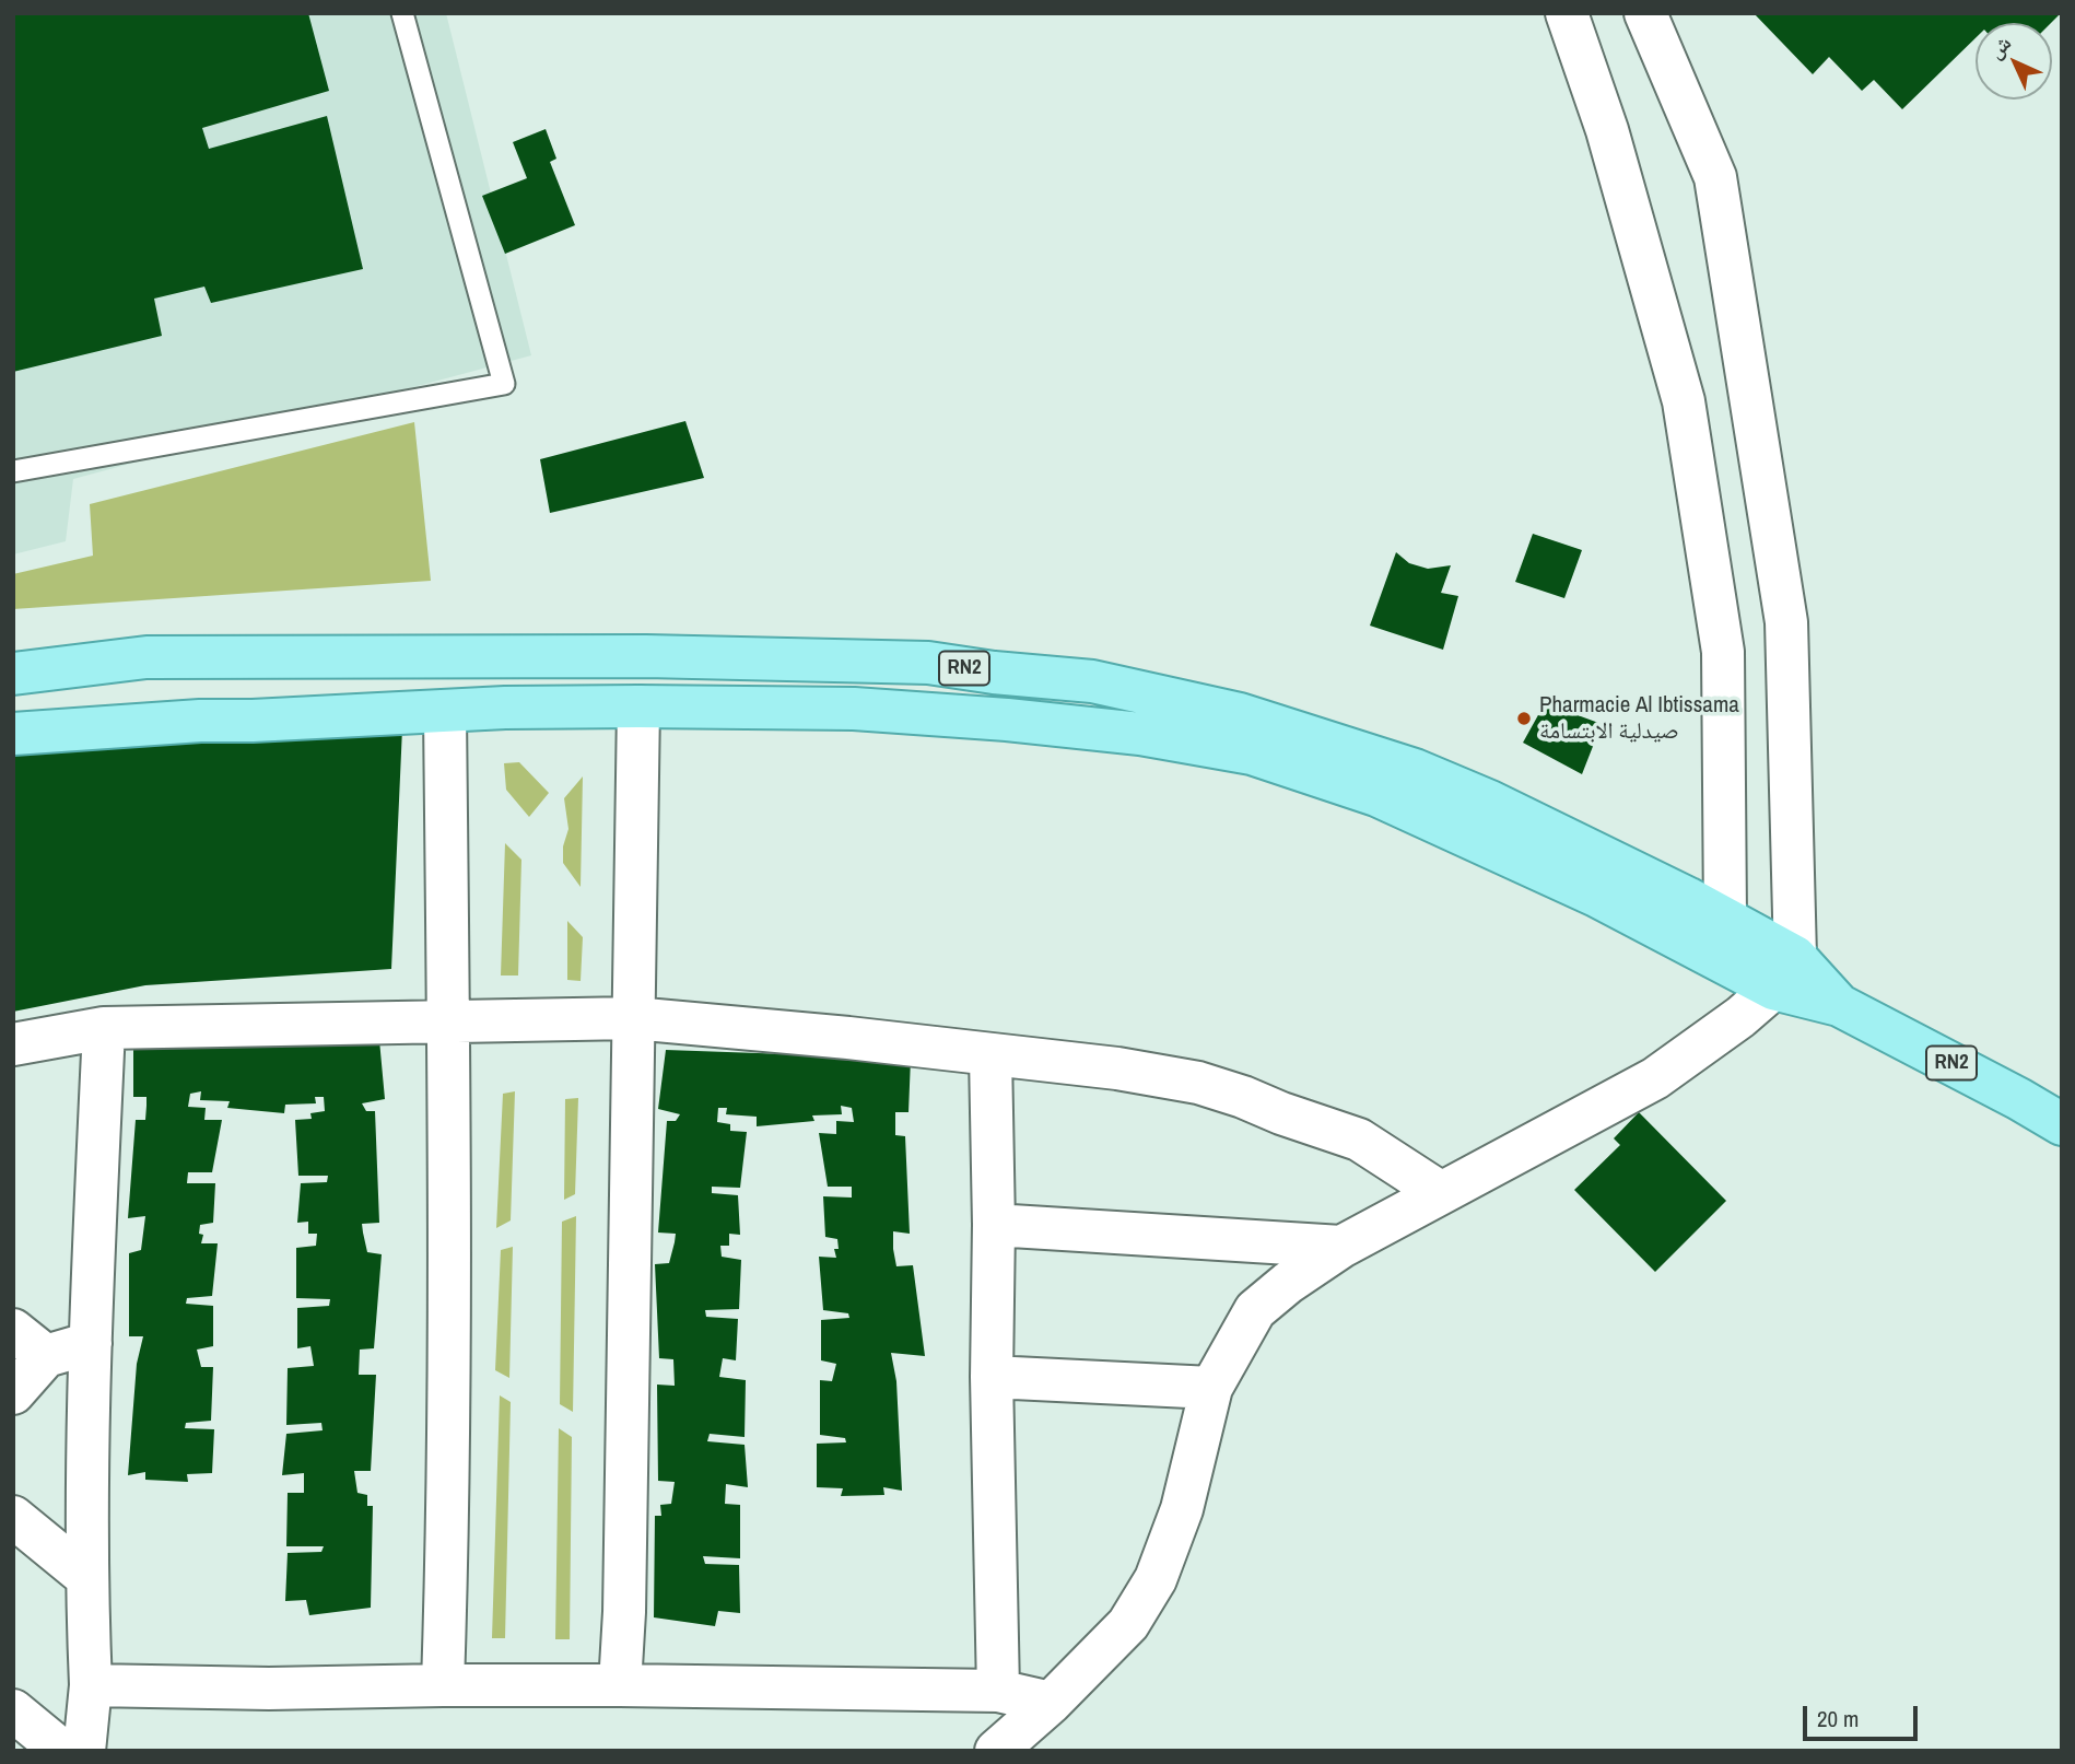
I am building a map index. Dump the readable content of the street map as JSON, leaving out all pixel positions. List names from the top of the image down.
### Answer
{
  "streets": {
    "main road": ["RN2"]
  },
  "places": ["Pharmacie Al Ibtissama صيدلية الابتسامة"],
  "scale_bar": "20 m",
  "north": "top left"
}
